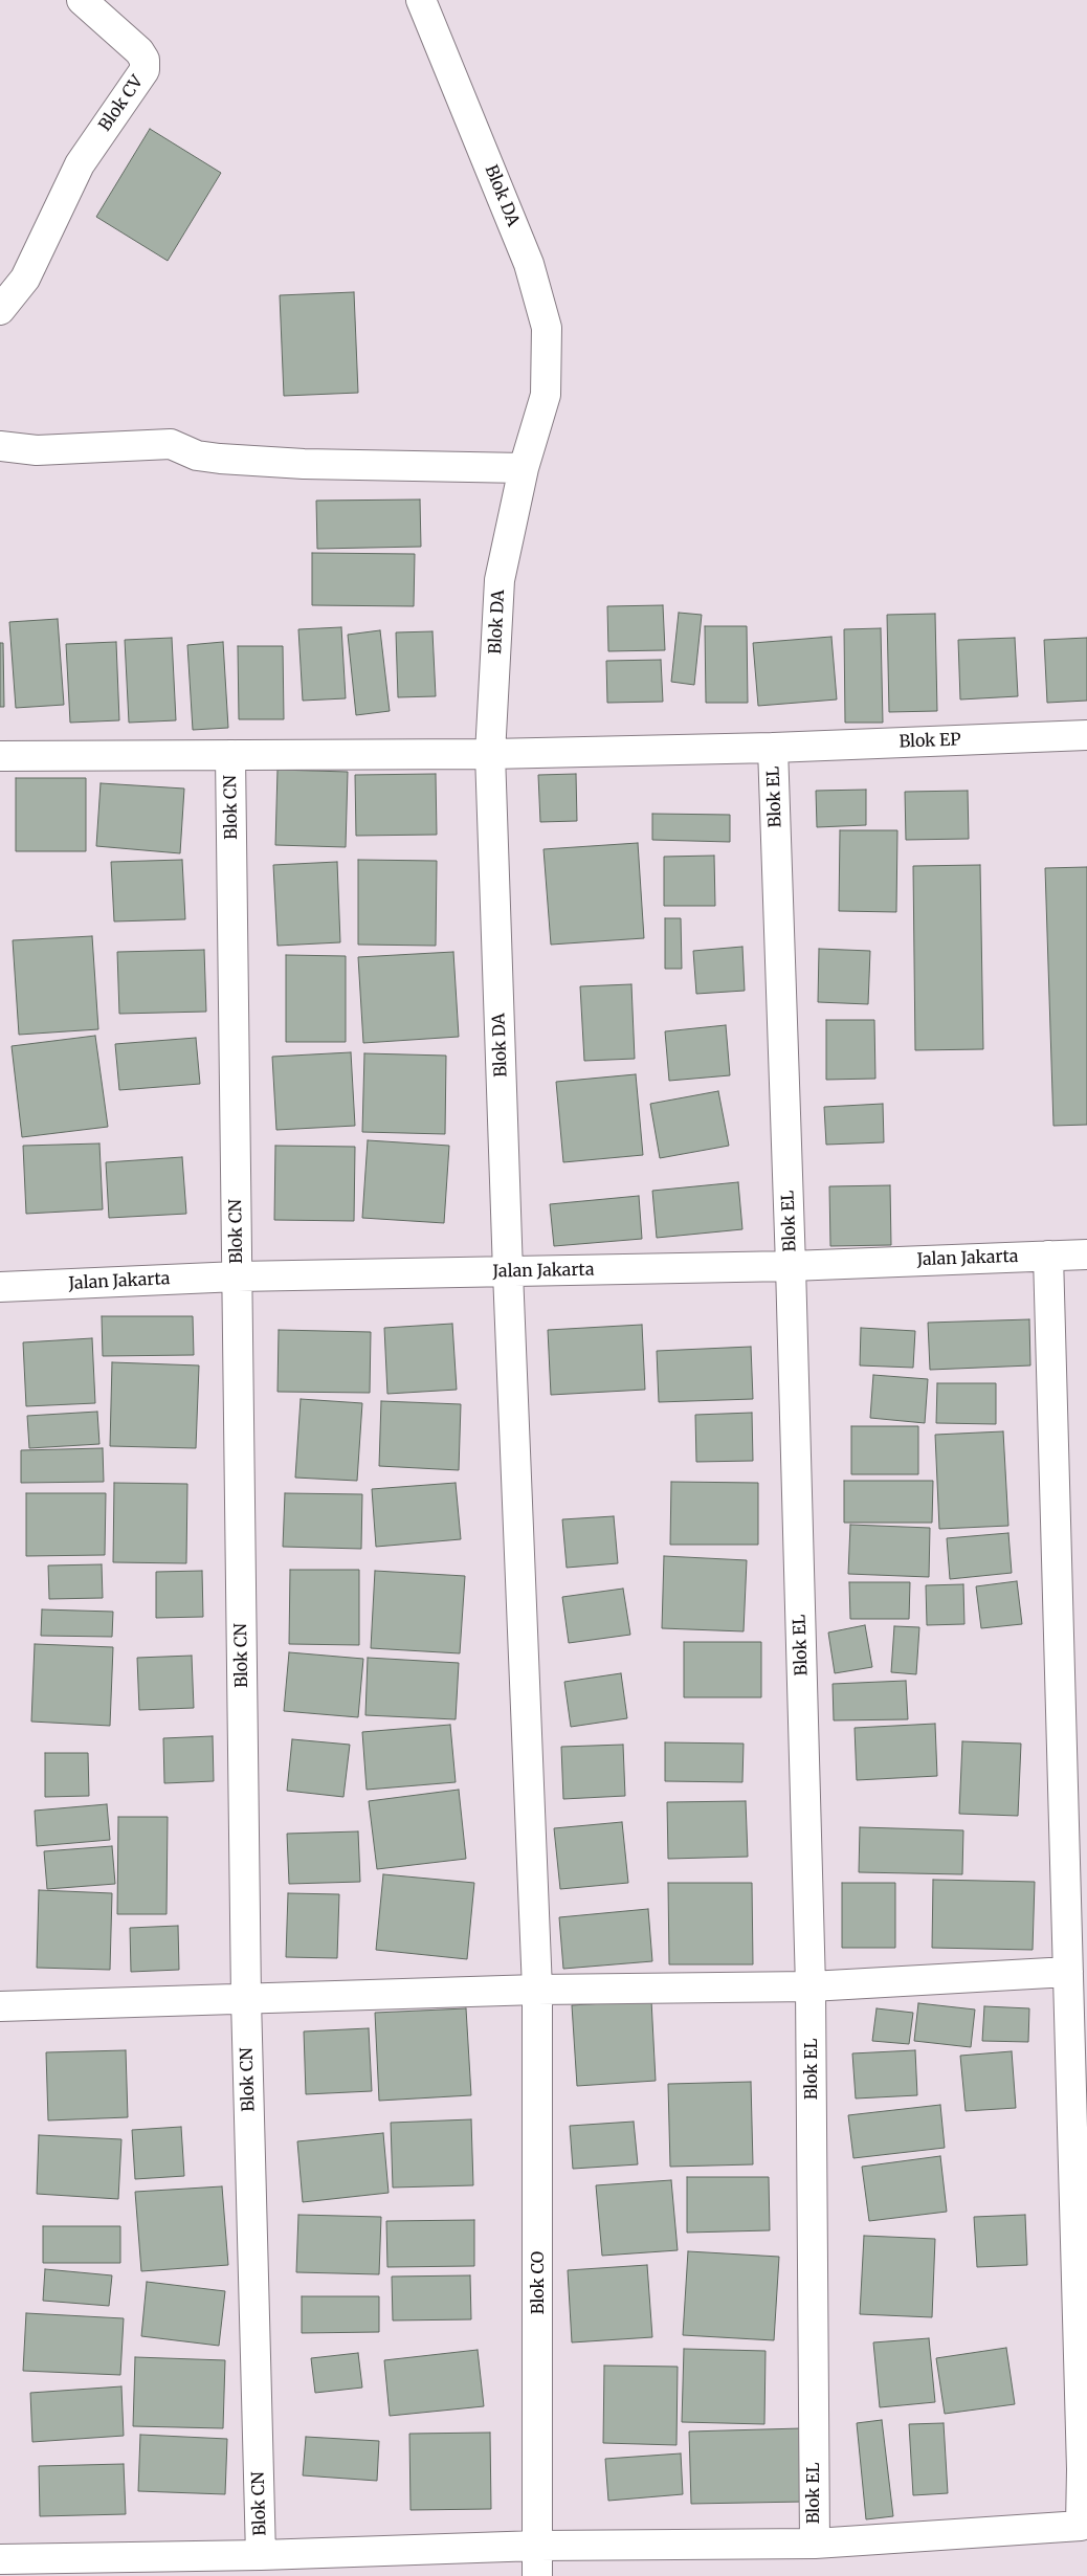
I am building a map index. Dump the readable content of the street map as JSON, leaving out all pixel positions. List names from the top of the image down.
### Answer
{
  "streets": {
    "street": [
      "Blok CV",
      "Blok DA",
      "Blok EP",
      "Blok EL",
      "Blok CN",
      "Jalan Jakarta",
      "Blok CO"
    ]
  },
  "crossings": [
    ["Blok DA", "Blok EP"],
    ["Blok DA", "Jalan Jakarta"],
    ["Blok DA", "Blok CO"],
    ["Blok EP", "Blok EL"],
    ["Blok EP", "Blok CN"],
    ["Blok EL", "Jalan Jakarta"],
    ["Blok CN", "Jalan Jakarta"]
  ]
}
